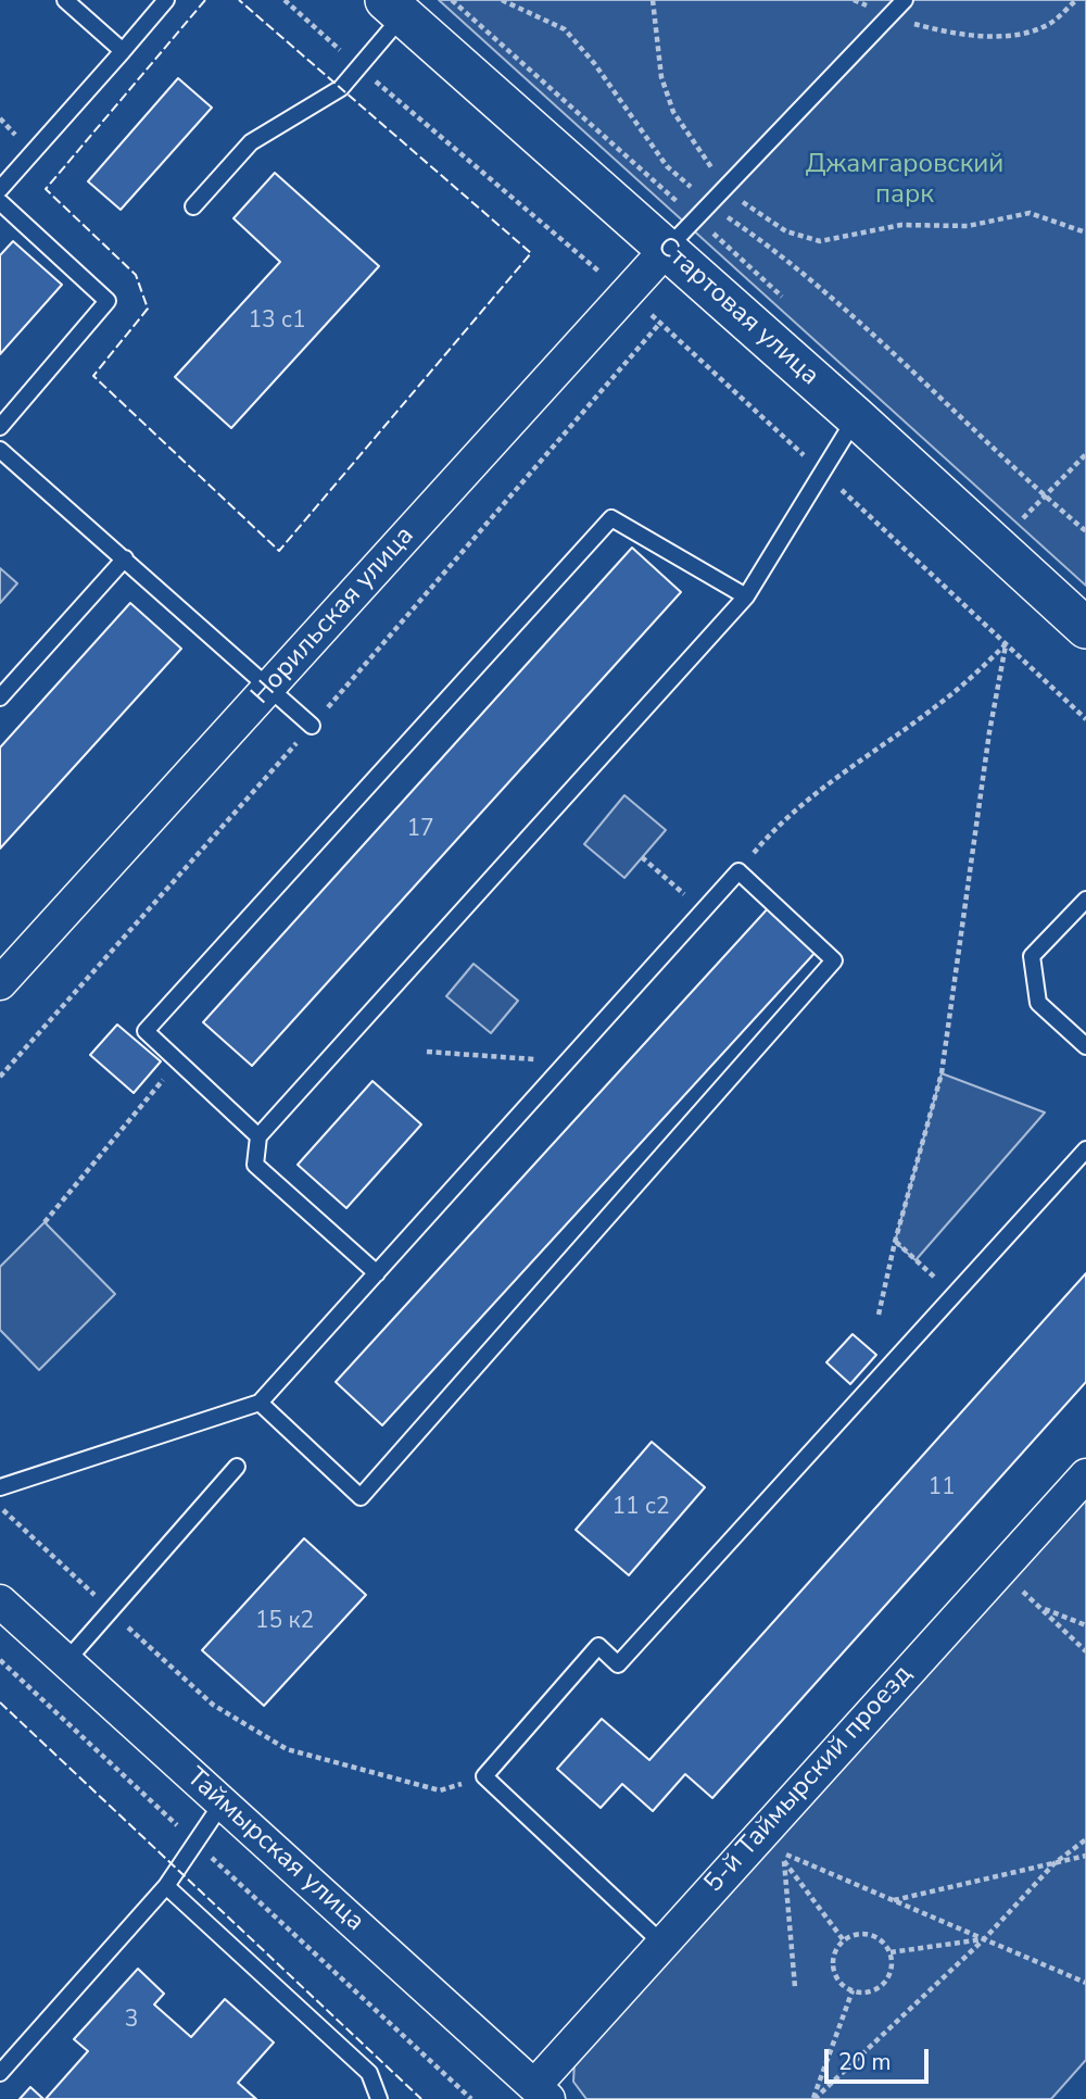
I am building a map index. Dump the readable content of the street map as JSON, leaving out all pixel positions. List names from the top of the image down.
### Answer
{
  "streets": {
    "street": [
      "Стартовая улица",
      "Норильская улица",
      "5-й Таймырский проезд",
      "Таймырская улица"
    ]
  },
  "crossings": [
    ["Стартовая улица", "Норильская улица"],
    ["5-й Таймырский проезд", "Таймырская улица"]
  ],
  "parks": ["Джамгаровский парк"],
  "house_numbers": [
    "13 с1",
    "17",
    "11",
    "11 с2",
    "15 к2",
    "3"
  ],
  "scale_bar": "20 m"
}
